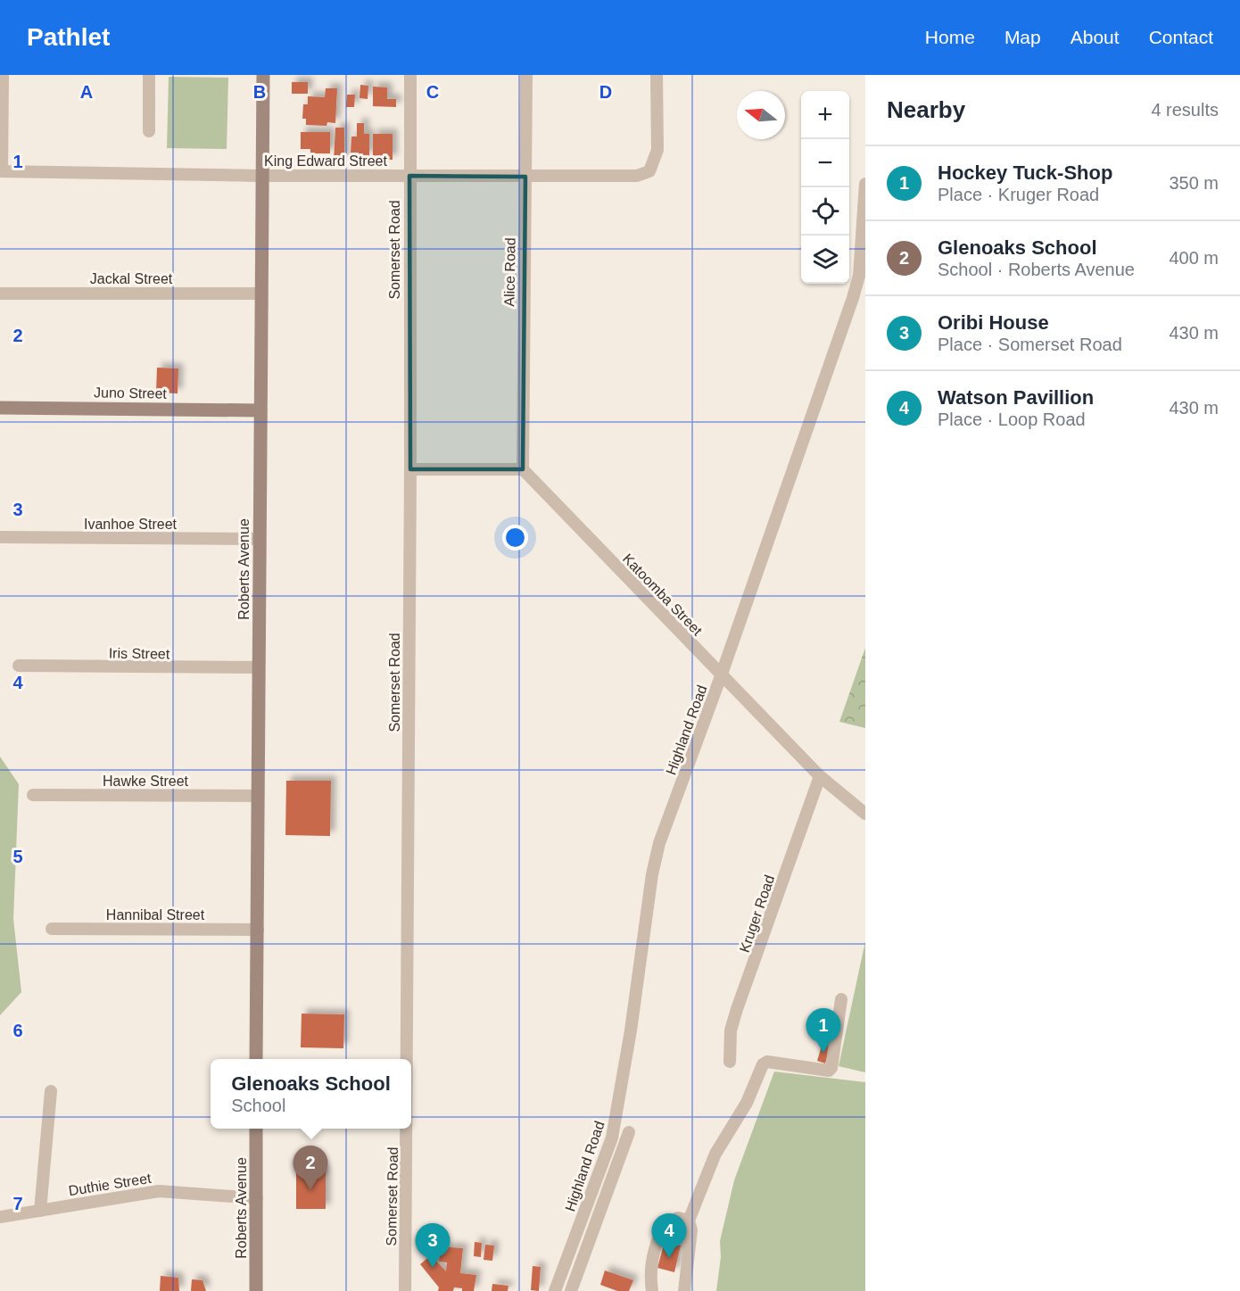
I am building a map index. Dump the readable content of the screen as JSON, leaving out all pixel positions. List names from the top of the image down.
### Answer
{
  "streets": {
    "main road": ["Juno Street", "Roberts Avenue"],
    "street": [
      "King Edward Street",
      "Somerset Road",
      "Alice Road",
      "Jackal Street",
      "Ivanhoe Street",
      "Katoomba Street",
      "Iris Street",
      "Highland Road",
      "Hawke Street",
      "Kruger Road",
      "Hannibal Street",
      "Duthie Street"
    ]
  },
  "crossings": [
    ["King Edward Street", "Somerset Road"],
    ["King Edward Street", "Alice Road"],
    ["King Edward Street", "Roberts Avenue"],
    ["Alice Road", "Katoomba Street"],
    ["Jackal Street", "Roberts Avenue"],
    ["Juno Street", "Roberts Avenue"],
    ["Ivanhoe Street", "Roberts Avenue"],
    ["Roberts Avenue", "Iris Street"],
    ["Roberts Avenue", "Hawke Street"],
    ["Roberts Avenue", "Hannibal Street"],
    ["Roberts Avenue", "Duthie Street"],
    ["Katoomba Street", "Highland Road"],
    ["Katoomba Street", "Kruger Road"]
  ],
  "north": "left",
  "page": {
    "header": "Pathlet",
    "nav": [
      "Home",
      "Map",
      "About",
      "Contact"
    ],
    "heading": ["Nearby", "4 results"],
    "map_buttons": ["+", "−"],
    "list": [
      {
        "mark": "1",
        "name": "Hockey Tuck-Shop",
        "note": "Place · Kruger Road",
        "value": "350 m"
      },
      {
        "mark": "2",
        "name": "Glenoaks School",
        "note": "School · Roberts Avenue",
        "value": "400 m"
      },
      {
        "mark": "3",
        "name": "Oribi House",
        "note": "Place · Somerset Road",
        "value": "430 m"
      },
      {
        "mark": "4",
        "name": "Watson Pavillion",
        "note": "Place · Loop Road",
        "value": "430 m"
      }
    ],
    "pins": [
      "1",
      "2",
      "4",
      "3"
    ],
    "popup": ["Glenoaks School", "School"]
  },
  "grid": {
    "columns": [
      "A",
      "B",
      "C",
      "D"
    ],
    "rows": [
      "1",
      "2",
      "3",
      "4",
      "5",
      "6",
      "7"
    ]
  }
}
